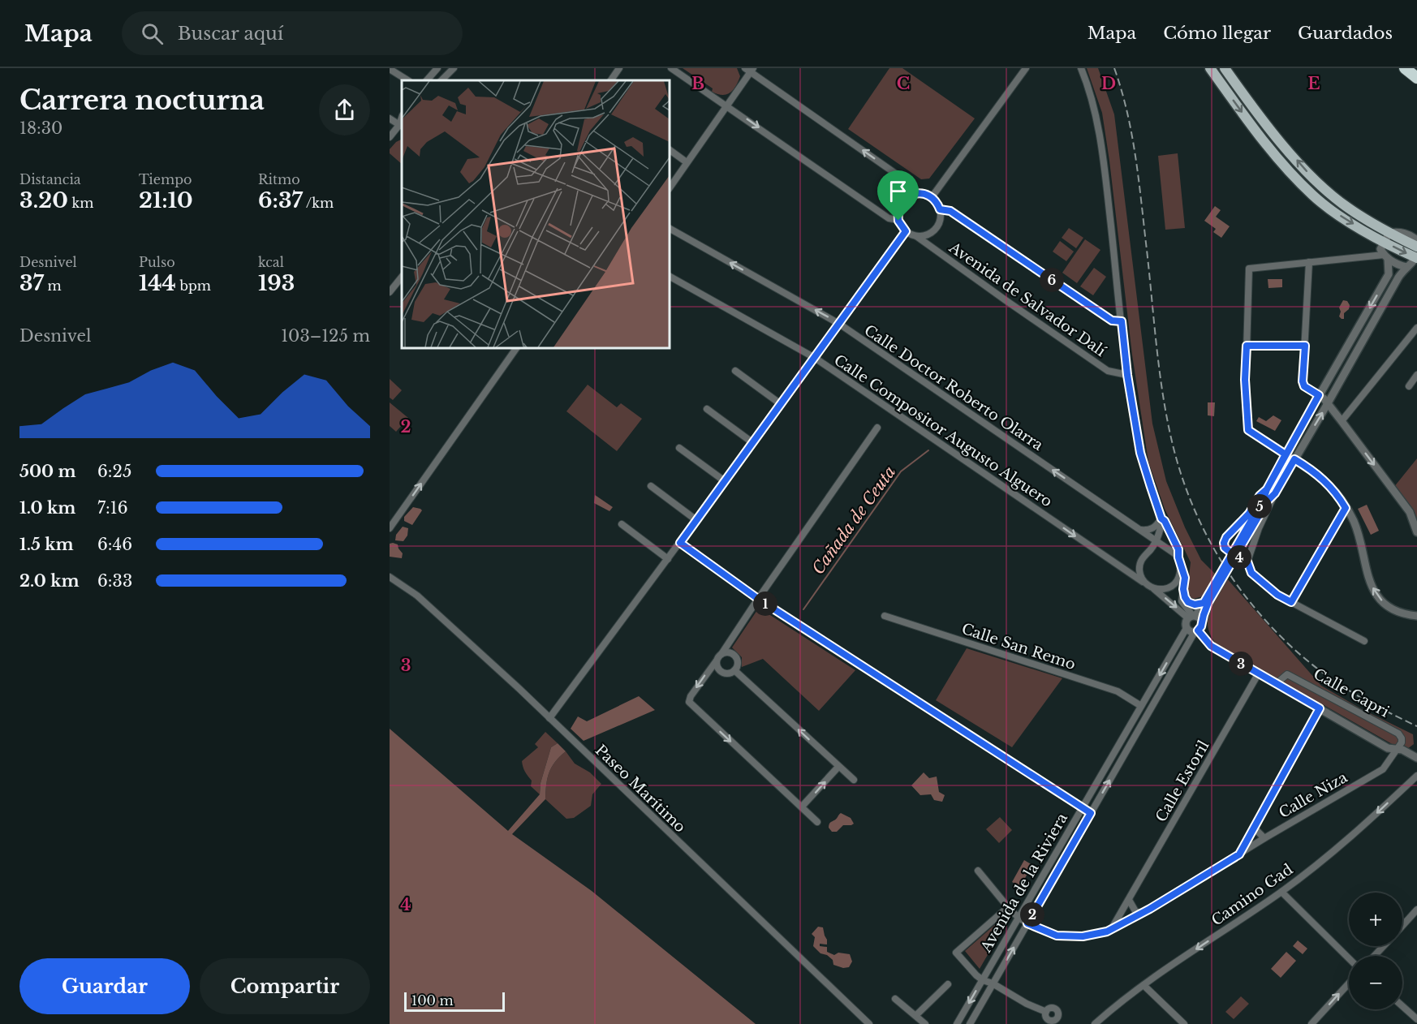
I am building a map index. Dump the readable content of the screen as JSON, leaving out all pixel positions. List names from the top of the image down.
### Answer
{
  "streets": {
    "street": [
      "Avenida de Salvador Dalí",
      "Calle Doctor Roberto Olarra",
      "Calle Compositor Augusto Alguero",
      "Calle San Remo",
      "Calle Capri",
      "Calle Estoril",
      "Paseo Marítimo",
      "Calle Niza",
      "Avenida de la Riviera",
      "Camino Gad"
    ]
  },
  "crossings": [
    ["Calle Doctor Roberto Olarra", "Calle Compositor Augusto Alguero"],
    ["Calle Compositor Augusto Alguero", "Calle Capri"],
    ["Calle Compositor Augusto Alguero", "Avenida de la Riviera"],
    ["Calle San Remo", "Avenida de la Riviera"],
    ["Calle Capri", "Calle Estoril"],
    ["Calle Capri", "Calle Niza"],
    ["Calle Capri", "Avenida de la Riviera"],
    ["Calle Estoril", "Calle Niza"],
    ["Calle Niza", "Avenida de la Riviera"]
  ],
  "one_way": ["Calle Doctor Roberto Olarra", "Calle Compositor Augusto Alguero", "Camino Gad"],
  "water": ["Cañada de Ceuta"],
  "scale_bar": "100 m",
  "page": {
    "header": "Mapa",
    "search": "Buscar aquí",
    "nav": ["Mapa", "Cómo llegar", "Guardados"],
    "heading": ["Carrera nocturna", "18:30"],
    "stats": [
      ["Distancia", "3.20 km"],
      ["Tiempo", "21:10"],
      ["Ritmo", "6:37 /km"],
      ["Desnivel", "37 m"],
      ["Pulso", "144 bpm"],
      ["kcal", "193"]
    ],
    "pins": [
      "6",
      "5",
      "4",
      "1",
      "3",
      "2"
    ],
    "chart": ["Desnivel", "103–125 m"],
    "list": [
      {
        "name": "500 m",
        "note": "6:25"
      },
      {
        "name": "1.0 km",
        "note": "7:16"
      },
      {
        "name": "1.5 km",
        "note": "6:46"
      },
      {
        "name": "2.0 km",
        "note": "6:33"
      }
    ],
    "map_buttons": ["+", "−"],
    "buttons": ["Guardar", "Compartir"],
    "scale": "100 m"
  },
  "grid": {
    "columns": [
      "B",
      "C",
      "D",
      "E"
    ],
    "rows": ["2", "3", "4"]
  }
}
